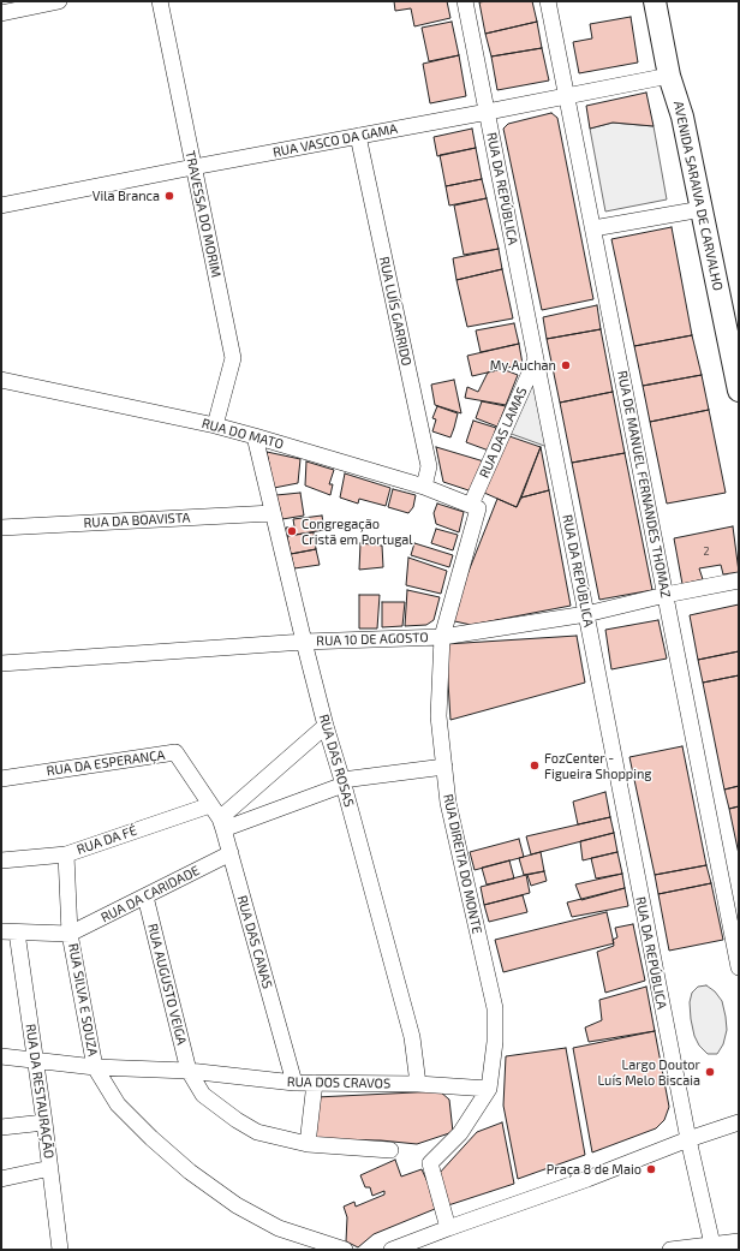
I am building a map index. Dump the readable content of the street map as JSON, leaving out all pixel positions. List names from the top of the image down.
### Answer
{
  "streets": {
    "main road": ["AVENIDA SARAIVA DE CARVALHO"],
    "street": [
      "RUA VASCO DA GAMA",
      "RUA DA REPÚBLICA",
      "TRAVESSA DO MORIM",
      "RUA LUÍS GARRIDO",
      "RUA DAS LAMAS",
      "RUA DO MATO",
      "RUA DE MANUEL FERNANDES THOMAZ",
      "RUA DA BOAVISTA",
      "RUA 10 DE AGOSTO",
      "RUA DAS ROSAS",
      "RUA DA ESPERANÇA",
      "RUA DA FÉ",
      "RUA DIREITA DO MONTE",
      "RUA DA CARIDADE",
      "RUA DAS CANAS",
      "RUA AUGUSTO VEIGA",
      "RUA SILVA E SOUZA",
      "RUA DOS CRAVOS",
      "RUA DA RESTAURAÇÃO"
    ]
  },
  "crossings": [
    ["RUA VASCO DA GAMA", "RUA DA REPÚBLICA"],
    ["RUA VASCO DA GAMA", "AVENIDA SARAIVA DE CARVALHO"],
    ["RUA VASCO DA GAMA", "TRAVESSA DO MORIM"],
    ["RUA VASCO DA GAMA", "RUA LUÍS GARRIDO"],
    ["RUA VASCO DA GAMA", "RUA DE MANUEL FERNANDES THOMAZ"],
    ["RUA DA REPÚBLICA", "RUA DAS LAMAS"],
    ["RUA DA REPÚBLICA", "RUA 10 DE AGOSTO"],
    ["TRAVESSA DO MORIM", "RUA DO MATO"],
    ["RUA LUÍS GARRIDO", "RUA DO MATO"],
    ["RUA DAS LAMAS", "RUA DO MATO"],
    ["RUA DAS LAMAS", "RUA 10 DE AGOSTO"],
    ["RUA DAS LAMAS", "RUA DIREITA DO MONTE"],
    ["RUA DO MATO", "RUA DAS ROSAS"],
    ["RUA DE MANUEL FERNANDES THOMAZ", "RUA 10 DE AGOSTO"],
    ["RUA DA BOAVISTA", "RUA DAS ROSAS"],
    ["RUA 10 DE AGOSTO", "RUA DAS ROSAS"],
    ["RUA 10 DE AGOSTO", "RUA DIREITA DO MONTE"],
    ["RUA DAS ROSAS", "RUA DOS CRAVOS"],
    ["RUA DA ESPERANÇA", "RUA DA FÉ"],
    ["RUA DA ESPERANÇA", "RUA DAS CANAS"],
    ["RUA DA FÉ", "RUA DAS CANAS"],
    ["RUA DA FÉ", "RUA SILVA E SOUZA"],
    ["RUA DIREITA DO MONTE", "RUA DOS CRAVOS"],
    ["RUA DA CARIDADE", "RUA DAS CANAS"],
    ["RUA DA CARIDADE", "RUA AUGUSTO VEIGA"],
    ["RUA DA CARIDADE", "RUA SILVA E SOUZA"],
    ["RUA DAS CANAS", "RUA DOS CRAVOS"],
    ["RUA AUGUSTO VEIGA", "RUA DOS CRAVOS"],
    ["RUA SILVA E SOUZA", "RUA DOS CRAVOS"],
    ["RUA DOS CRAVOS", "RUA DA RESTAURAÇÃO"]
  ],
  "places": [
    "Vila Branca",
    "My Auchan",
    "Congregação Cristã em Portugal",
    "FozCenter - Figueira Shopping",
    "Largo Doutor Luís Melo Biscaia",
    "Praça 8 de Maio"
  ],
  "house_numbers": ["2"]
}
